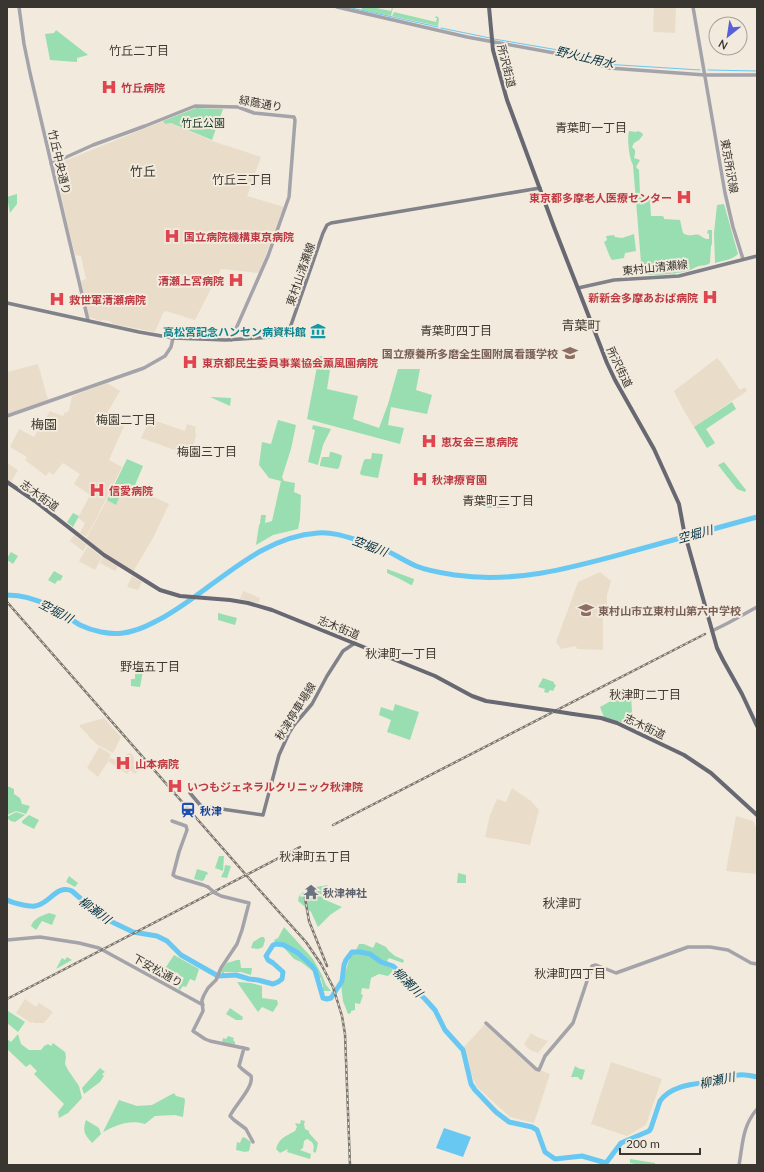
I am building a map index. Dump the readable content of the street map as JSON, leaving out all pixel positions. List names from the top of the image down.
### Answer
{
  "streets": {
    "main road": [
      "所沢街道",
      "東村山清瀬線",
      "志木街道",
      "秋津停車場線"
    ],
    "street": [
      "緑蔭通り",
      "竹丘中央通り",
      "東京所沢線",
      "下安松通り"
    ]
  },
  "crossings": [
    ["所沢街道", "東村山清瀬線"],
    ["緑蔭通り", "竹丘中央通り"],
    ["緑蔭通り", "東村山清瀬線"],
    ["竹丘中央通り", "東村山清瀬線"],
    ["東京所沢線", "東村山清瀬線"],
    ["志木街道", "秋津停車場線"]
  ],
  "districts": [
    "竹丘二丁目",
    "青葉町一丁目",
    "竹丘",
    "竹丘三丁目",
    "青葉町",
    "青葉町四丁目",
    "梅園二丁目",
    "梅園",
    "梅園三丁目",
    "青葉町三丁目",
    "秋津町一丁目",
    "野塩五丁目",
    "秋津町二丁目",
    "秋津町五丁目",
    "秋津町",
    "秋津町四丁目"
  ],
  "water": ["野火止用水", "空堀川", "柳瀬川"],
  "parks": ["竹丘公園"],
  "places": {
    "hospital": [
      "竹丘病院",
      "東京都多摩老人医療センター",
      "国立病院機構東京病院",
      "清瀬上宮病院",
      "新新会多摩あおば病院",
      "救世軍清瀬病院",
      "東京都民生委員事業協会薫風園病院",
      "恵友会三恵病院",
      "秋津療育園",
      "信愛病院",
      "山本病院",
      "いつもジェネラルクリニック秋津院"
    ],
    "museum": ["高松宮記念ハンセン病資料館"],
    "school or university": ["国立療養所多磨全生園附属看護学校", "東村山市立東村山第六中学校"],
    "station": ["秋津"],
    "temple": ["秋津神社"]
  },
  "scale_bar": "200 m",
  "north": "bottom left"
}
